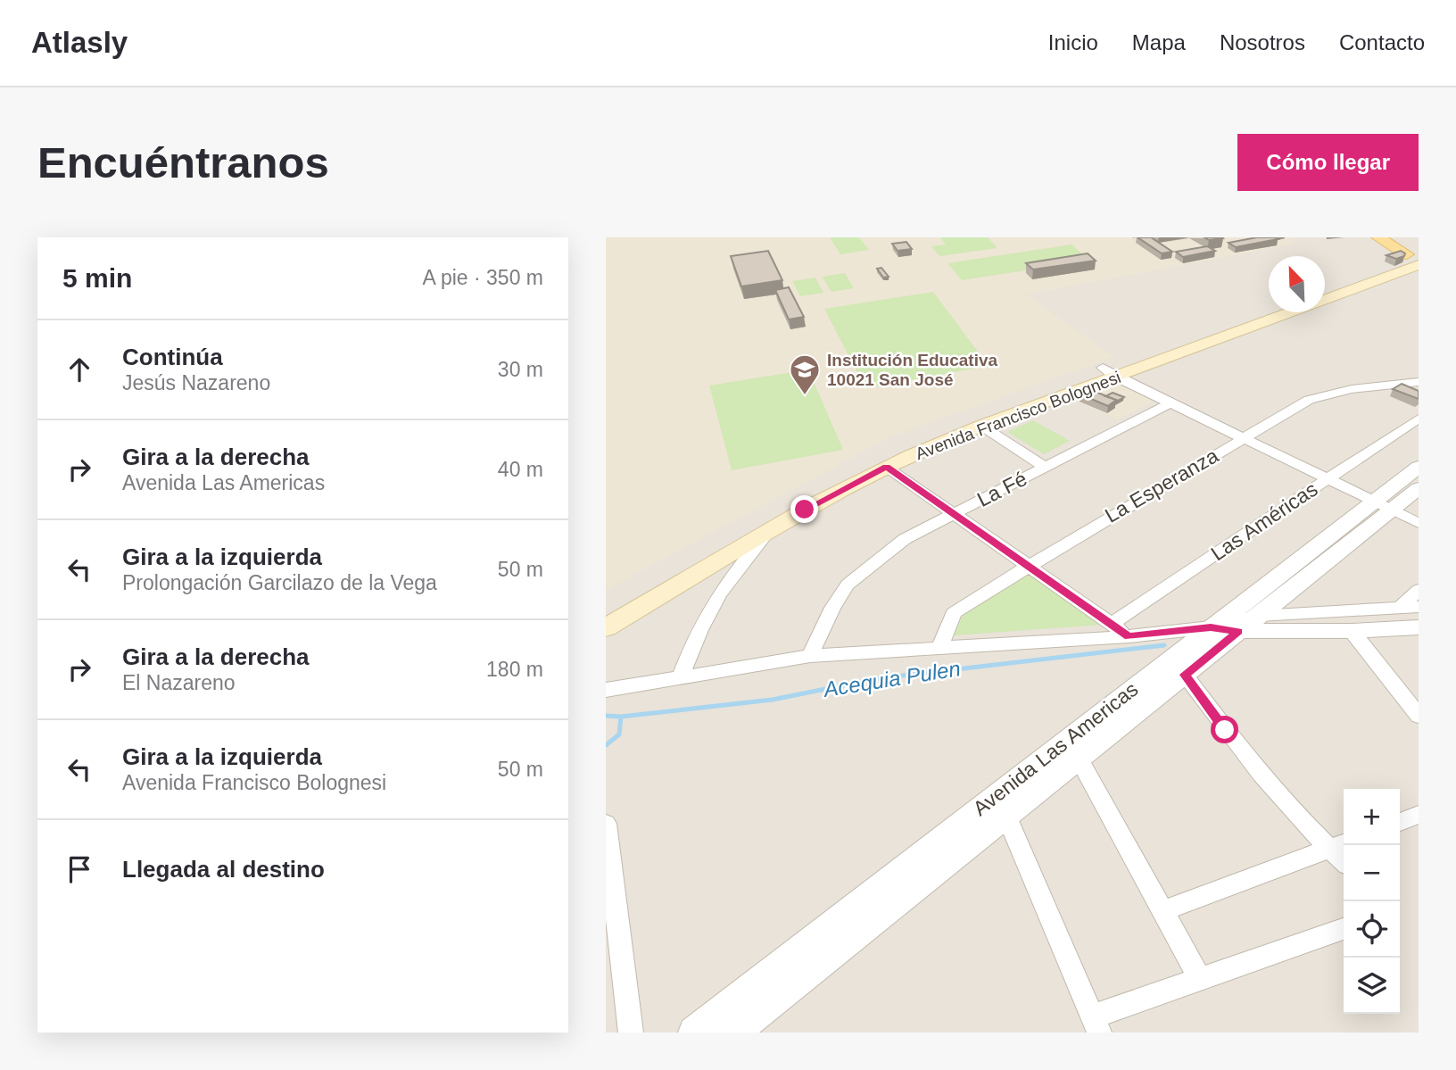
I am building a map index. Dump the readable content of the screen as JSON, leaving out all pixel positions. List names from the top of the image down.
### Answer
{
  "streets": {
    "main road": ["Avenida Francisco Bolognesi"],
    "street": [
      "La Esperanza",
      "La Fé",
      "Las Américas",
      "Avenida Las Americas"
    ]
  },
  "water": ["Acequia Pulen"],
  "places": {
    "school or university": ["Institución Educativa 10021 San José"]
  },
  "north": "top left",
  "page": {
    "header": "Atlasly",
    "nav": [
      "Inicio",
      "Mapa",
      "Nosotros",
      "Contacto"
    ],
    "buttons": "Cómo llegar",
    "title": "Encuéntranos",
    "heading": ["5 min", "A pie · 350 m"],
    "list": [
      ["Continúa", "Jesús Nazareno", "30 m"],
      ["Gira a la derecha", "Avenida Las Americas", "40 m"],
      ["Gira a la izquierda", "Prolongación Garcilazo de la Vega", "50 m"],
      ["Gira a la derecha", "El Nazareno", "180 m"],
      ["Gira a la izquierda", "Avenida Francisco Bolognesi", "50 m"],
      "Llegada al destino"
    ],
    "map_buttons": ["+", "−"]
  }
}
